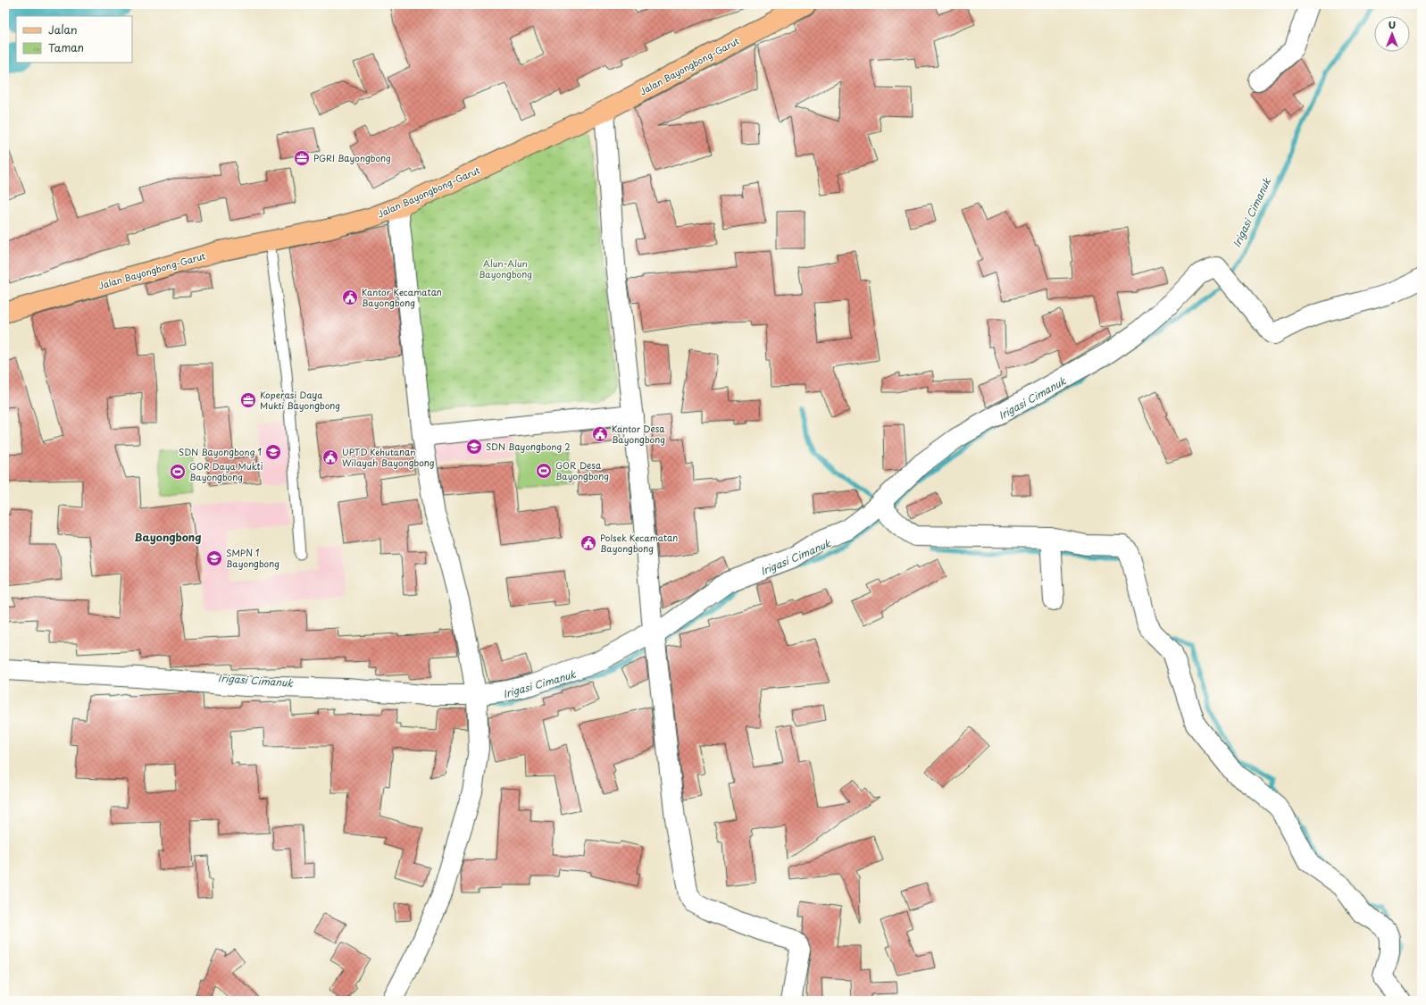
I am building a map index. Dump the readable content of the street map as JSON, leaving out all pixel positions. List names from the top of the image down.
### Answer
{
  "streets": {
    "main road": ["Jalan Bayongbong-Garut"]
  },
  "districts": ["Bayongbong"],
  "water": ["Irigasi Cimanuk"],
  "parks": ["Alun-Alun Bayongbong"],
  "places": {
    "office": ["PGRI Bayongbong", "Koperasi Daya Mukti Bayongbong"],
    "public building": [
      "Kantor Kecamatan Bayongbong",
      "Kantor Desa Bayongbong",
      "UPTD Kehutanan Wilayah Bayongbong",
      "Polsek Kecamatan Bayongbong"
    ],
    "school or university": ["SDN Bayongbong 2", "SDN Bayongbong 1", "SMPN 1 Bayongbong"],
    "sports": ["GOR Desa Bayongbong", "GOR Daya Mukti Bayongbong"]
  },
  "legend": ["Jalan", "Taman"],
  "north": "top"
}
